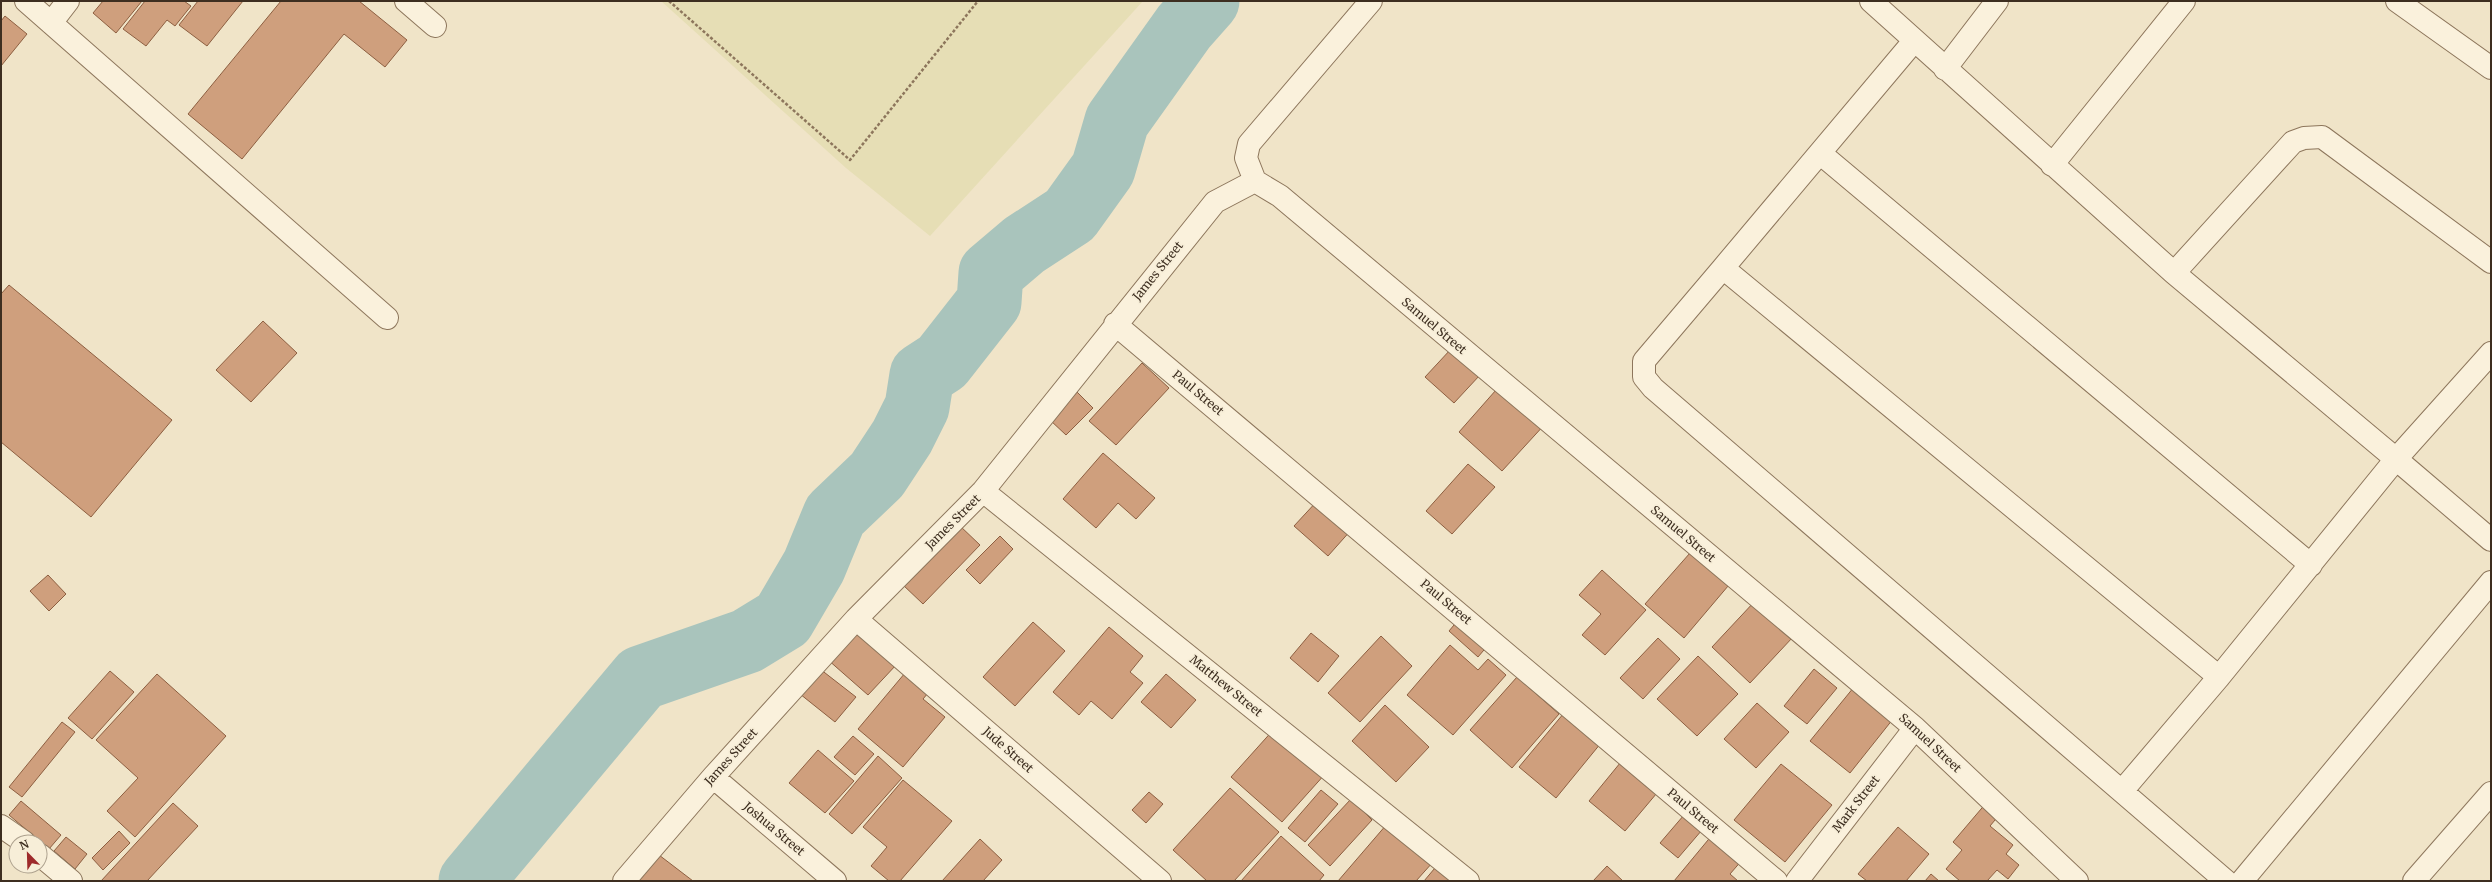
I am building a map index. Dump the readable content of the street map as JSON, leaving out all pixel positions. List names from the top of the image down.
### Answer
{
  "streets": {
    "street": [
      "James Street",
      "Samuel Street",
      "Paul Street",
      "Matthew Street",
      "Jude Street",
      "Mark Street",
      "Joshua Street"
    ]
  },
  "crossings": [
    ["James Street", "Samuel Street"],
    ["James Street", "Paul Street"],
    ["James Street", "Matthew Street"],
    ["James Street", "Jude Street"],
    ["James Street", "Joshua Street"],
    ["Samuel Street", "Mark Street"]
  ],
  "north": "top left"
}
